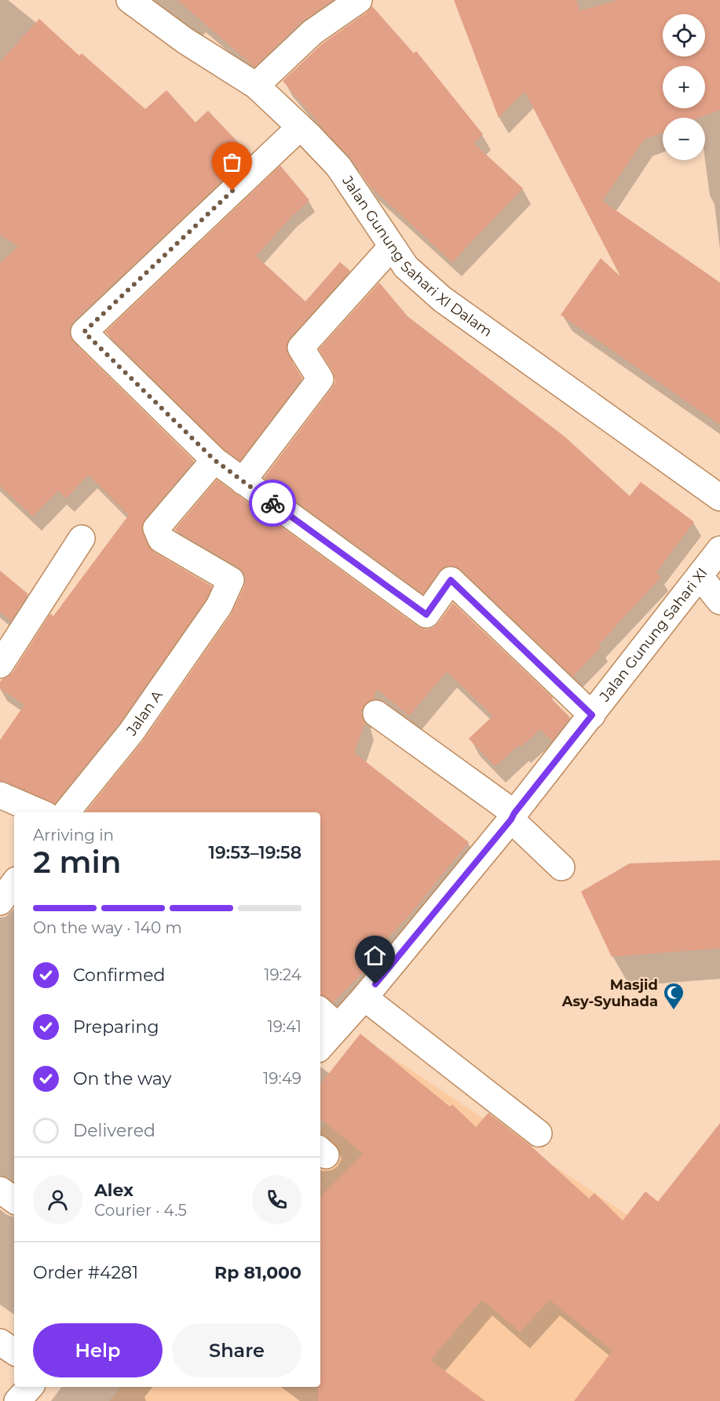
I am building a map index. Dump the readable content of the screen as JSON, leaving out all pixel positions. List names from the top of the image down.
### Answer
{
  "streets": {
    "street": ["Jalan Gunung Sahari XI Dalam", "Jalan Gunung Sahari XI", "Jalan A"]
  },
  "places": {
    "mosque": ["Masjid Asy-Syuhada"]
  },
  "page": {
    "map_buttons": ["+", "−"],
    "heading": ["2 min", "Arriving in", "19:53–19:58"],
    "panel": [
      "Alex",
      "Courier · 4.5",
      "Order #4281",
      "Rp 81,000"
    ],
    "bar": "On the way · 140 m",
    "list": [
      ["Confirmed", "19:24"],
      ["Preparing", "19:41"],
      ["On the way", "19:49"],
      "Delivered"
    ],
    "buttons": ["Help", "Share"]
  }
}
